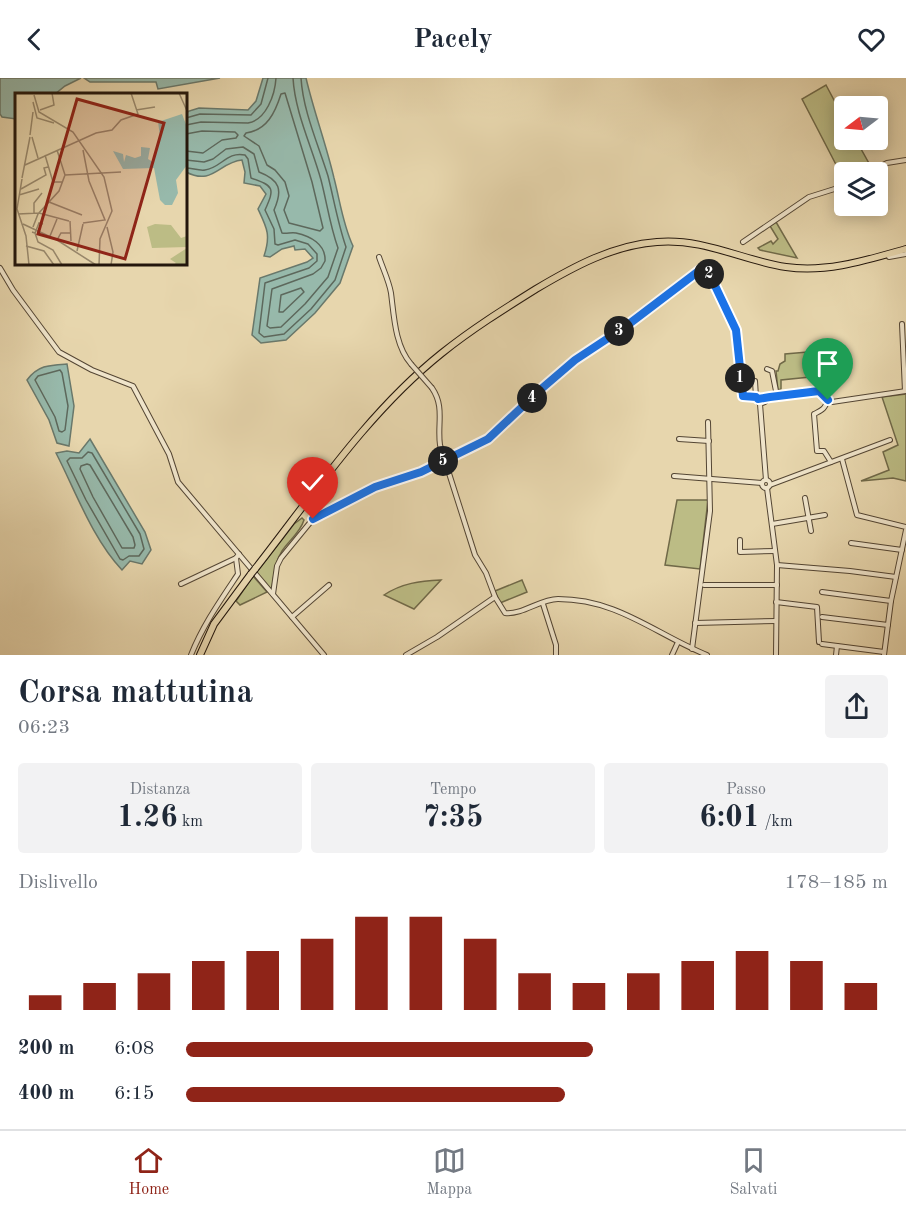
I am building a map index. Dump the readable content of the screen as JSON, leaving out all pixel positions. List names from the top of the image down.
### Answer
{
  "north": "left",
  "page": {
    "header": "Pacely",
    "pins": [
      "2",
      "3",
      "1",
      "4",
      "5"
    ],
    "heading": ["Corsa mattutina", "06:23"],
    "stats": [
      ["Distanza", "1.26 km"],
      ["Tempo", "7:35"],
      ["Passo", "6:01 /km"]
    ],
    "chart": ["Dislivello", "178–185 m"],
    "list": [
      {
        "name": "200 m",
        "note": "6:08"
      },
      {
        "name": "400 m",
        "note": "6:15"
      }
    ],
    "tabs": ["Home", "Mappa", "Salvati"]
  }
}
